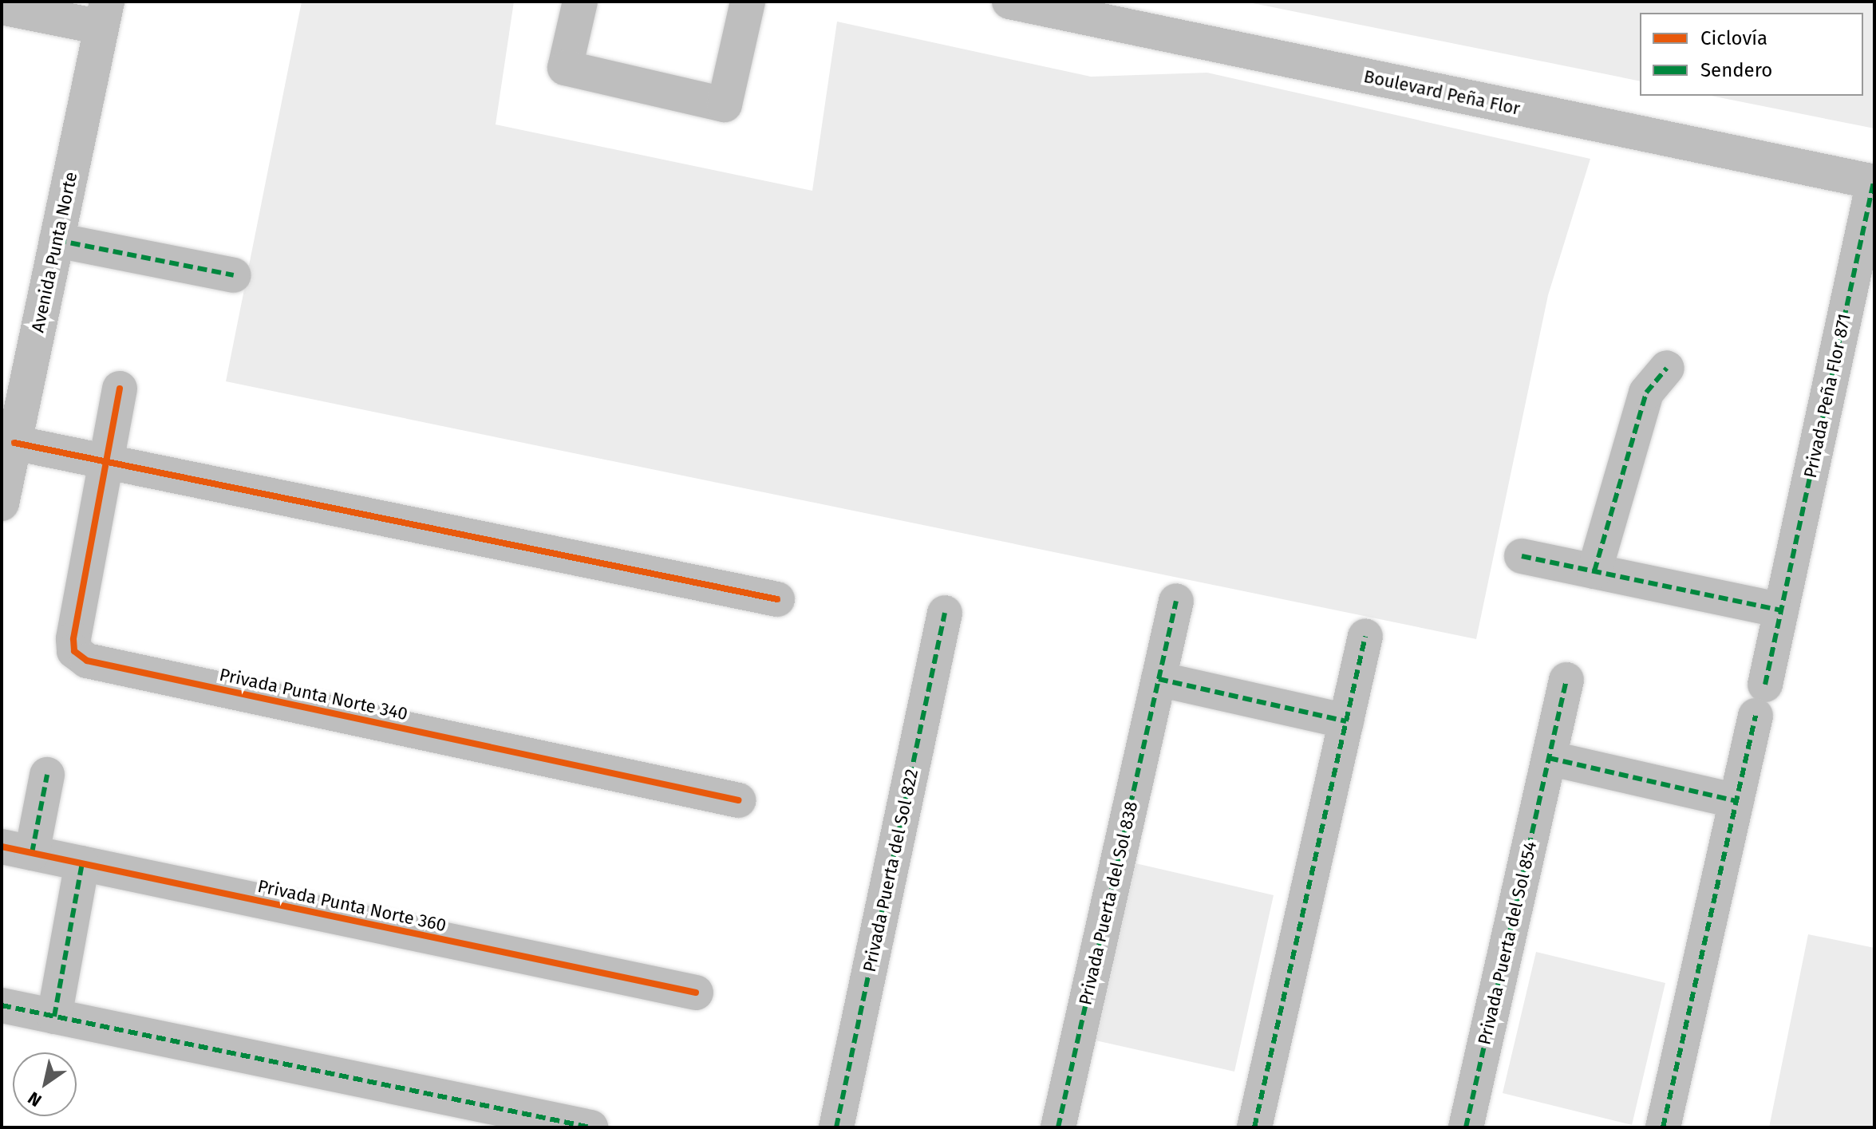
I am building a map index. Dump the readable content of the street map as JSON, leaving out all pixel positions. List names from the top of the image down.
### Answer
{
  "streets": {
    "street": [
      "Boulevard Peña Flor",
      "Avenida Punta Norte",
      "Privada Peña Flor 871",
      "Privada Punta Norte 340",
      "Privada Puerta del Sol 822",
      "Privada Puerta del Sol 838",
      "Privada Punta Norte 360",
      "Privada Puerta del Sol 854"
    ]
  },
  "crossings": [
    ["Boulevard Peña Flor", "Privada Peña Flor 871"]
  ],
  "legend": ["Ciclovía", "Sendero"],
  "north": "bottom left"
}
